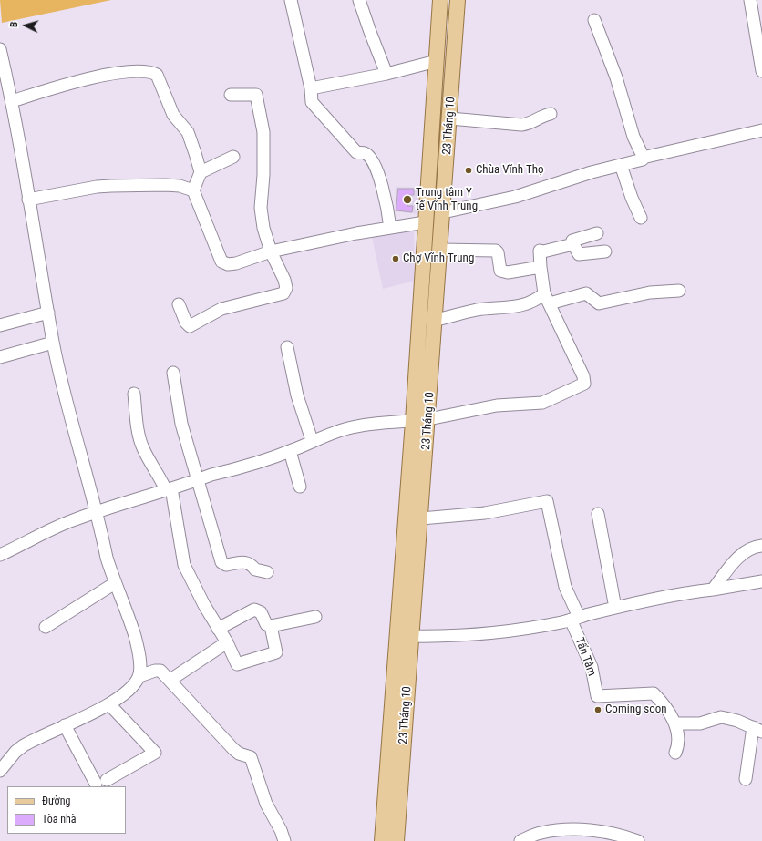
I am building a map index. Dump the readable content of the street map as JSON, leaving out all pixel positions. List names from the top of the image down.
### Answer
{
  "streets": {
    "main road": ["23 Tháng 10"],
    "street": ["Tấn Tâm"]
  },
  "crossings": [
    ["23 Tháng 10", "Tấn Tâm"]
  ],
  "places": [
    "Chùa Vĩnh Thọ",
    "Trung tâm Y tế Vĩnh Trung",
    "Chợ Vĩnh Trung",
    "Coming soon"
  ],
  "legend": ["Đường", "Tòa nhà"],
  "north": "left"
}
